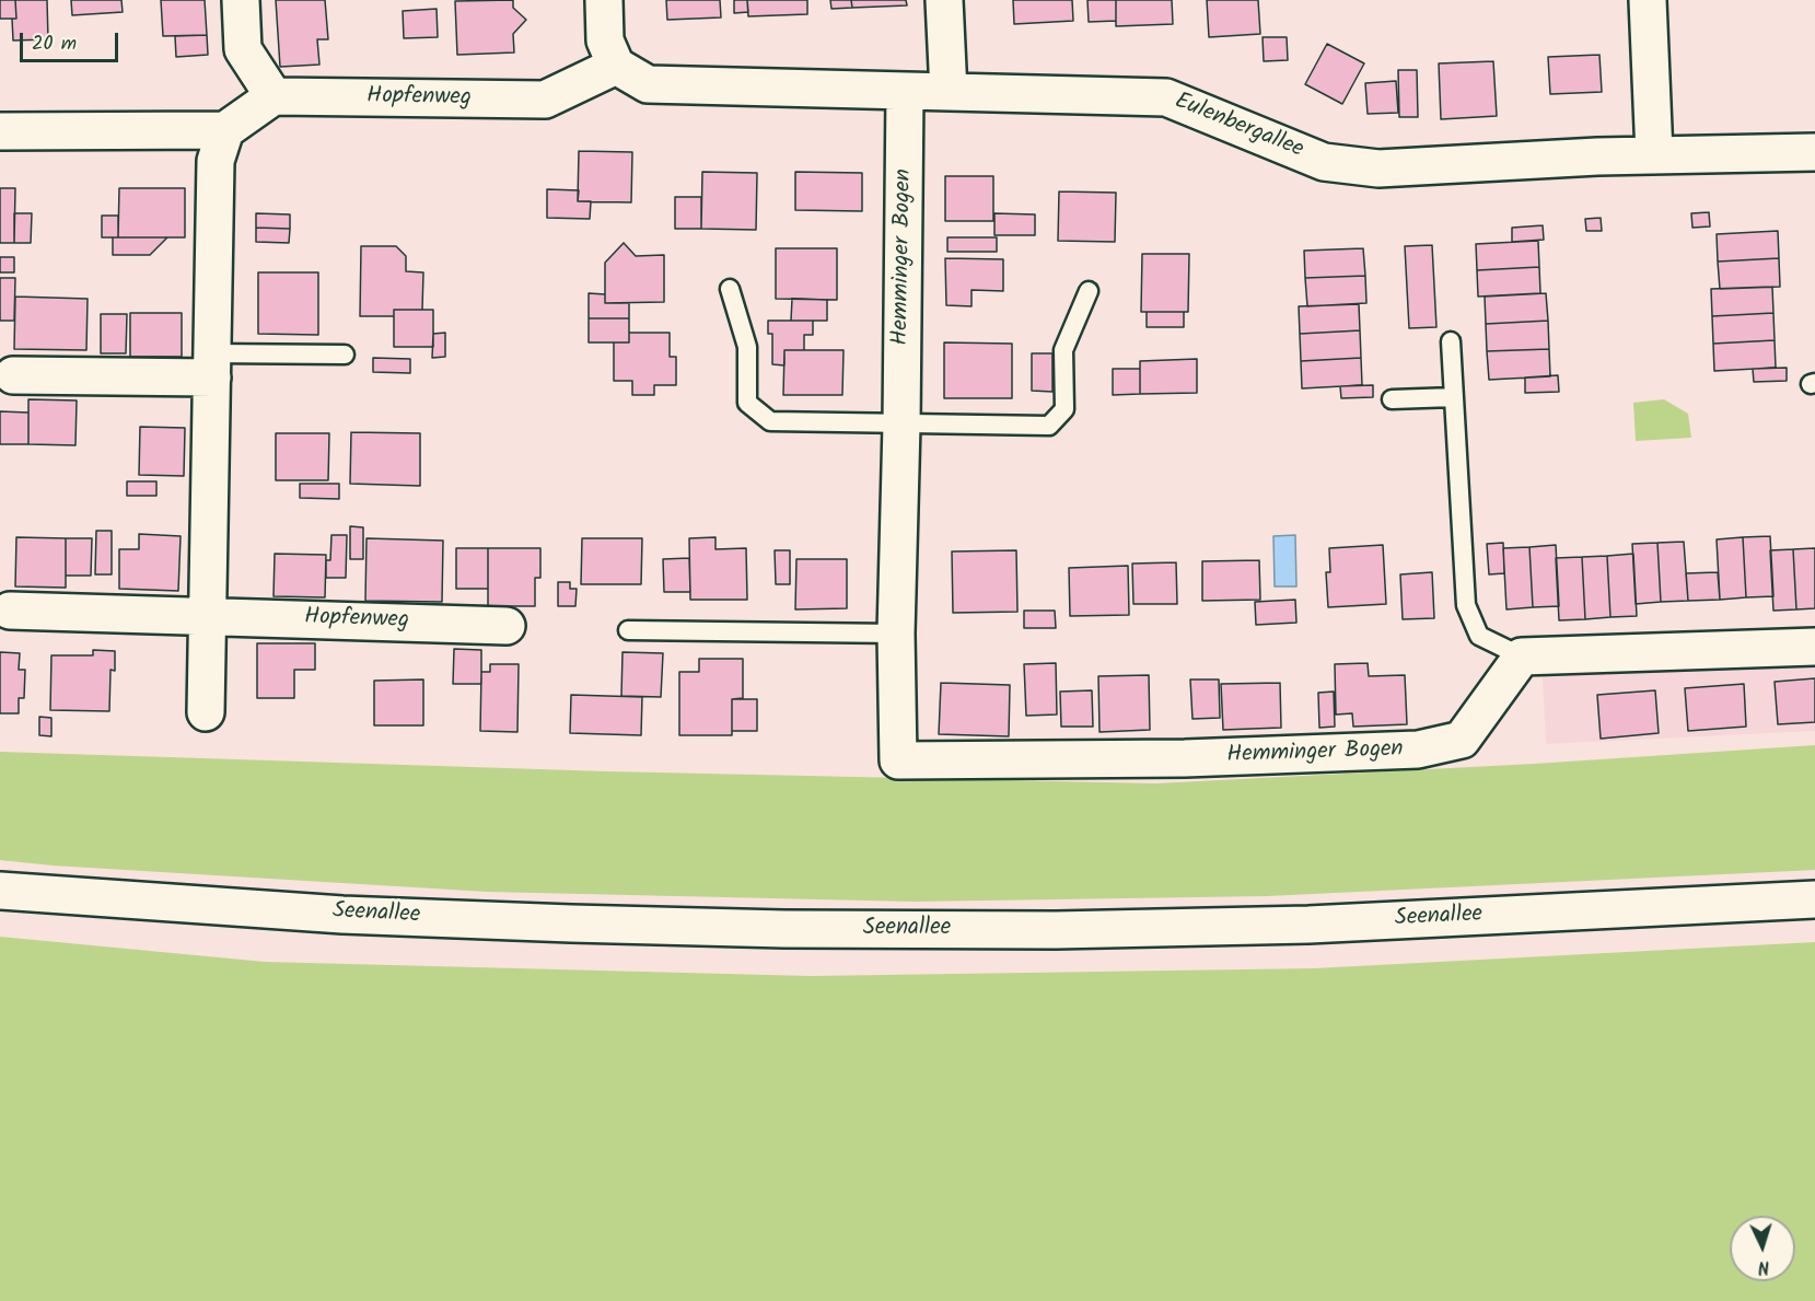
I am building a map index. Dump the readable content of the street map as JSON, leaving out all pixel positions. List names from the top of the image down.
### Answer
{
  "streets": {
    "street": [
      "Hopfenweg",
      "Eulenbergallee",
      "Hemminger Bogen",
      "Seenallee"
    ]
  },
  "crossings": [
    ["Hopfenweg", "Eulenbergallee"],
    ["Eulenbergallee", "Hemminger Bogen"]
  ],
  "scale_bar": "20 m",
  "north": "bottom"
}
